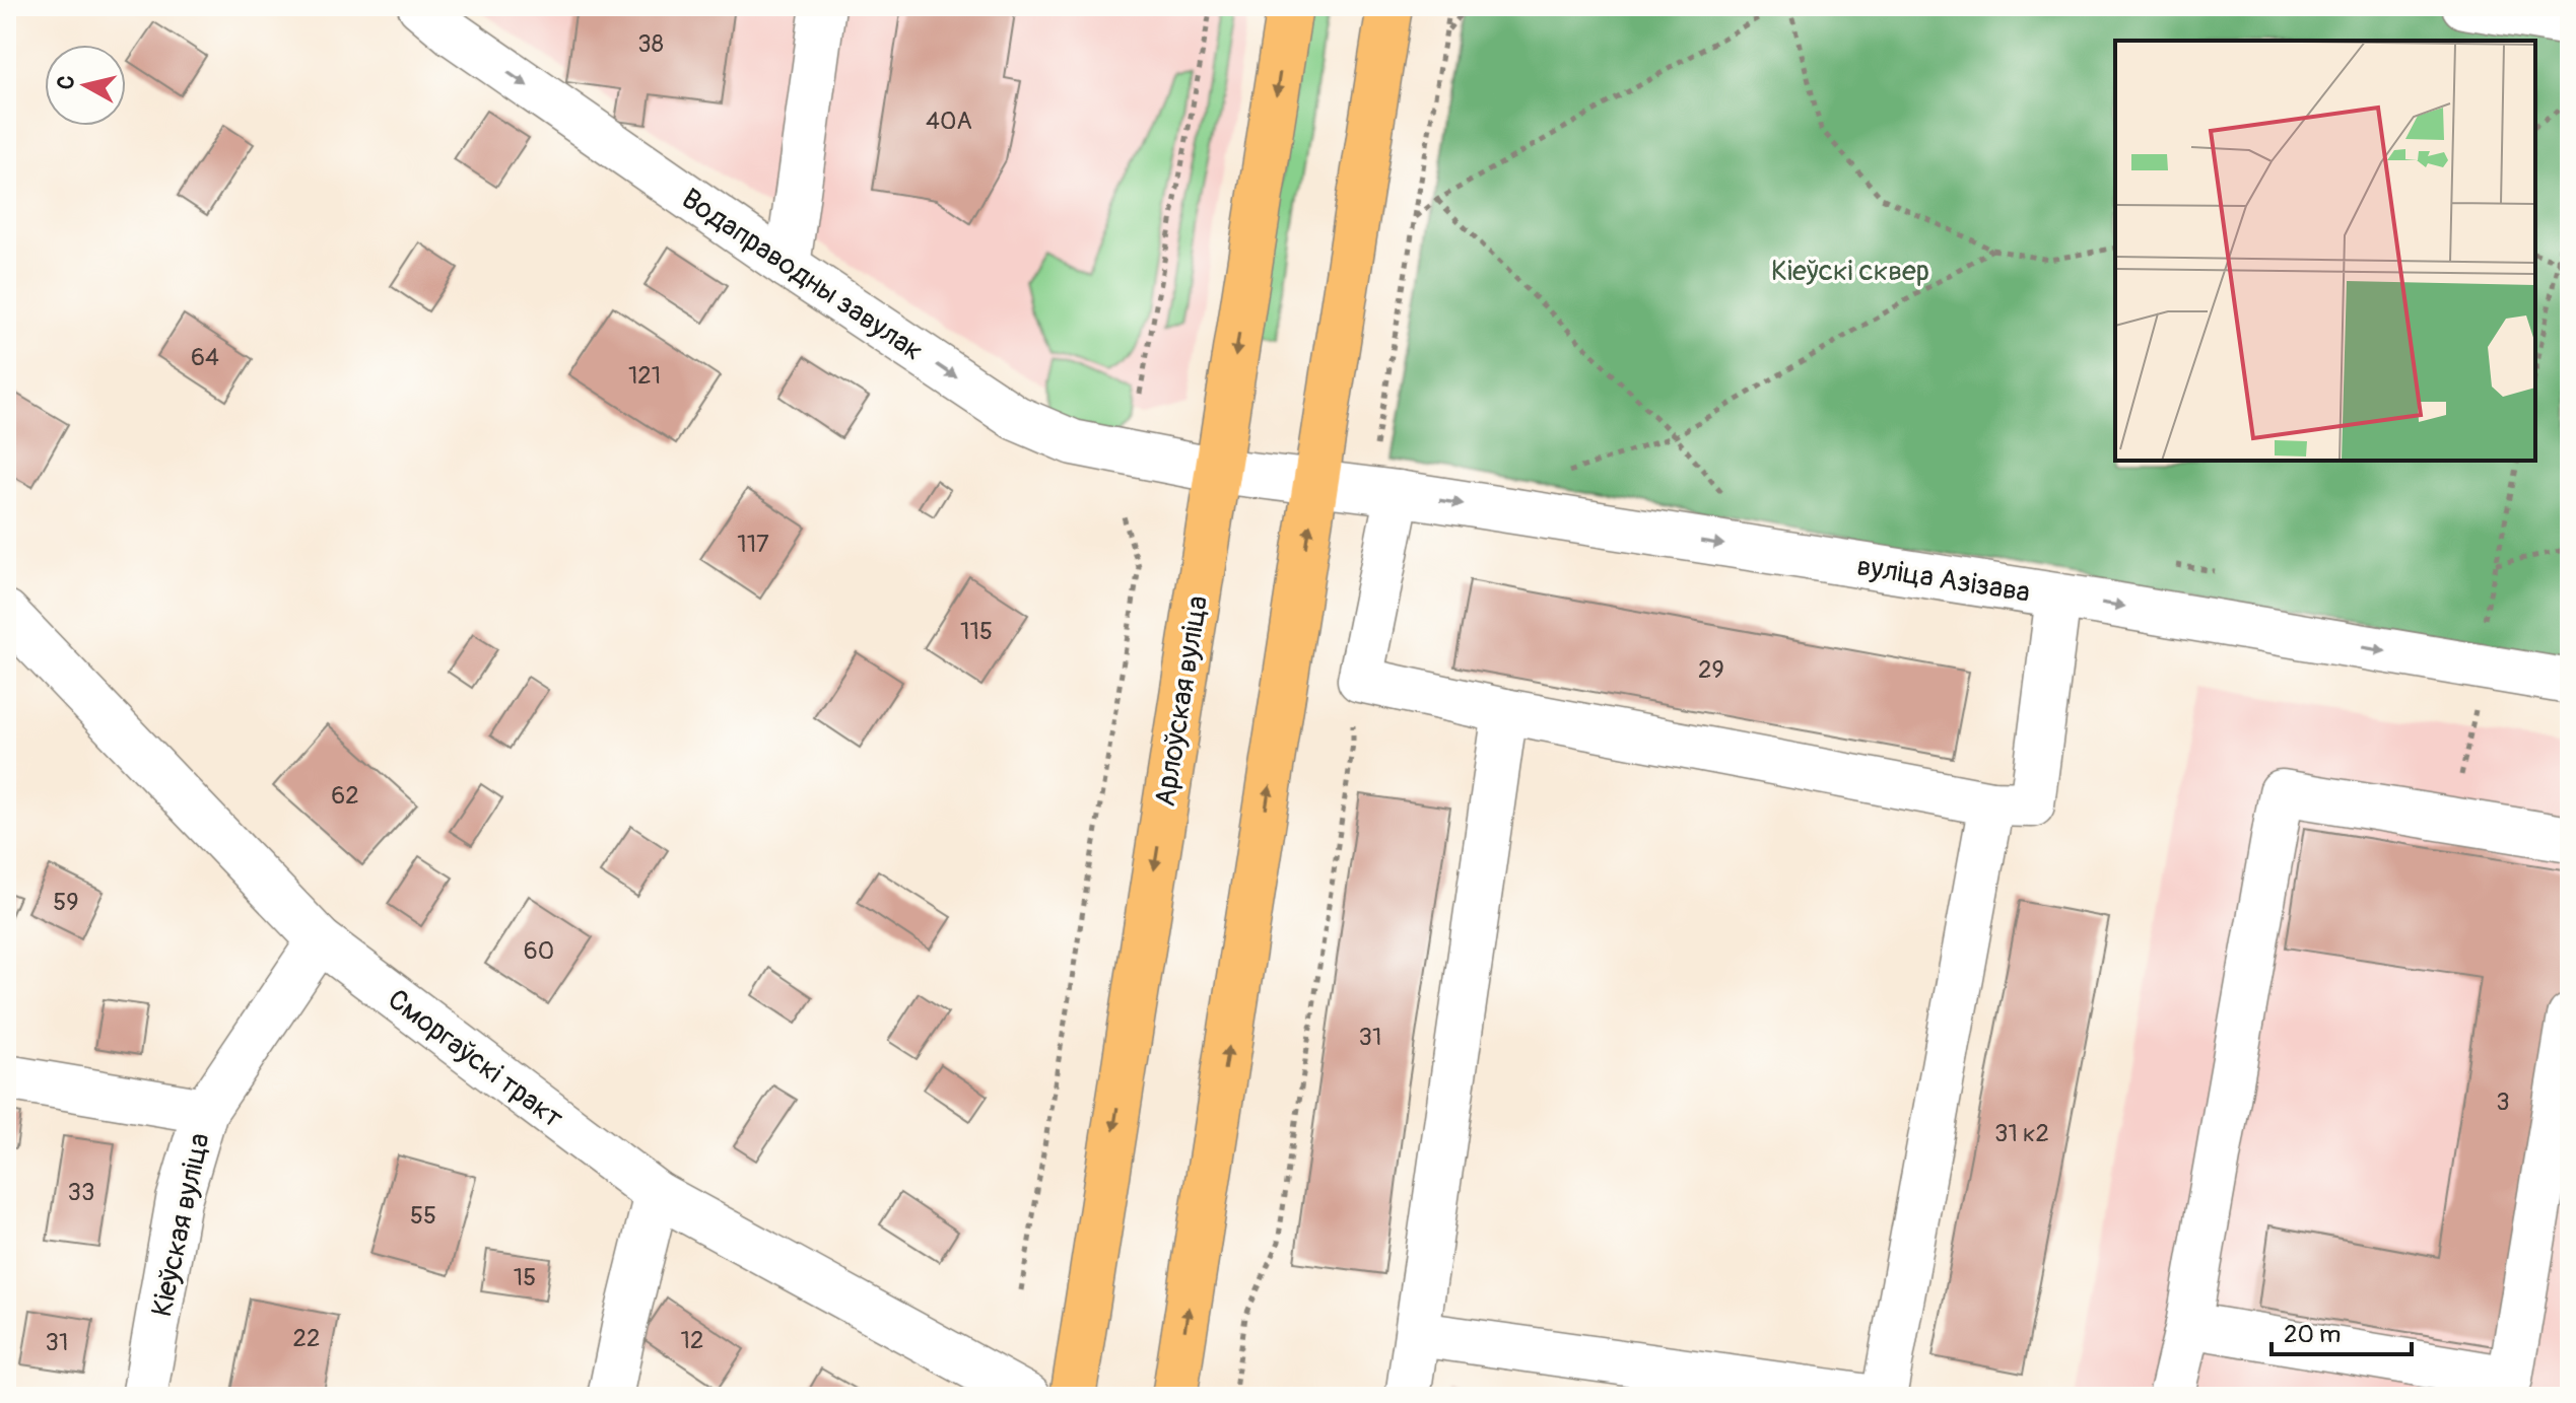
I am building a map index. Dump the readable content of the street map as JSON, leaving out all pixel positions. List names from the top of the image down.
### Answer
{
  "streets": {
    "main road": ["Арлоўская вуліца"],
    "street": [
      "Водаправодны завулак",
      "вуліца Азізава",
      "Сморгаўскі тракт",
      "Кіеўская вуліца"
    ]
  },
  "crossings": [
    ["Водаправодны завулак", "вуліца Азізава"],
    ["Водаправодны завулак", "Арлоўская вуліца"],
    ["Сморгаўскі тракт", "Кіеўская вуліца"]
  ],
  "one_way": ["Водаправодны завулак"],
  "parks": ["Кіеўскі сквер"],
  "house_numbers": [
    "38",
    "40А",
    "64",
    "121",
    "117",
    "115",
    "29",
    "62",
    "59",
    "60",
    "31",
    "3",
    "31 к2",
    "33",
    "55",
    "15",
    "22",
    "12",
    "31"
  ],
  "scale_bar": "20 m",
  "north": "left"
}
